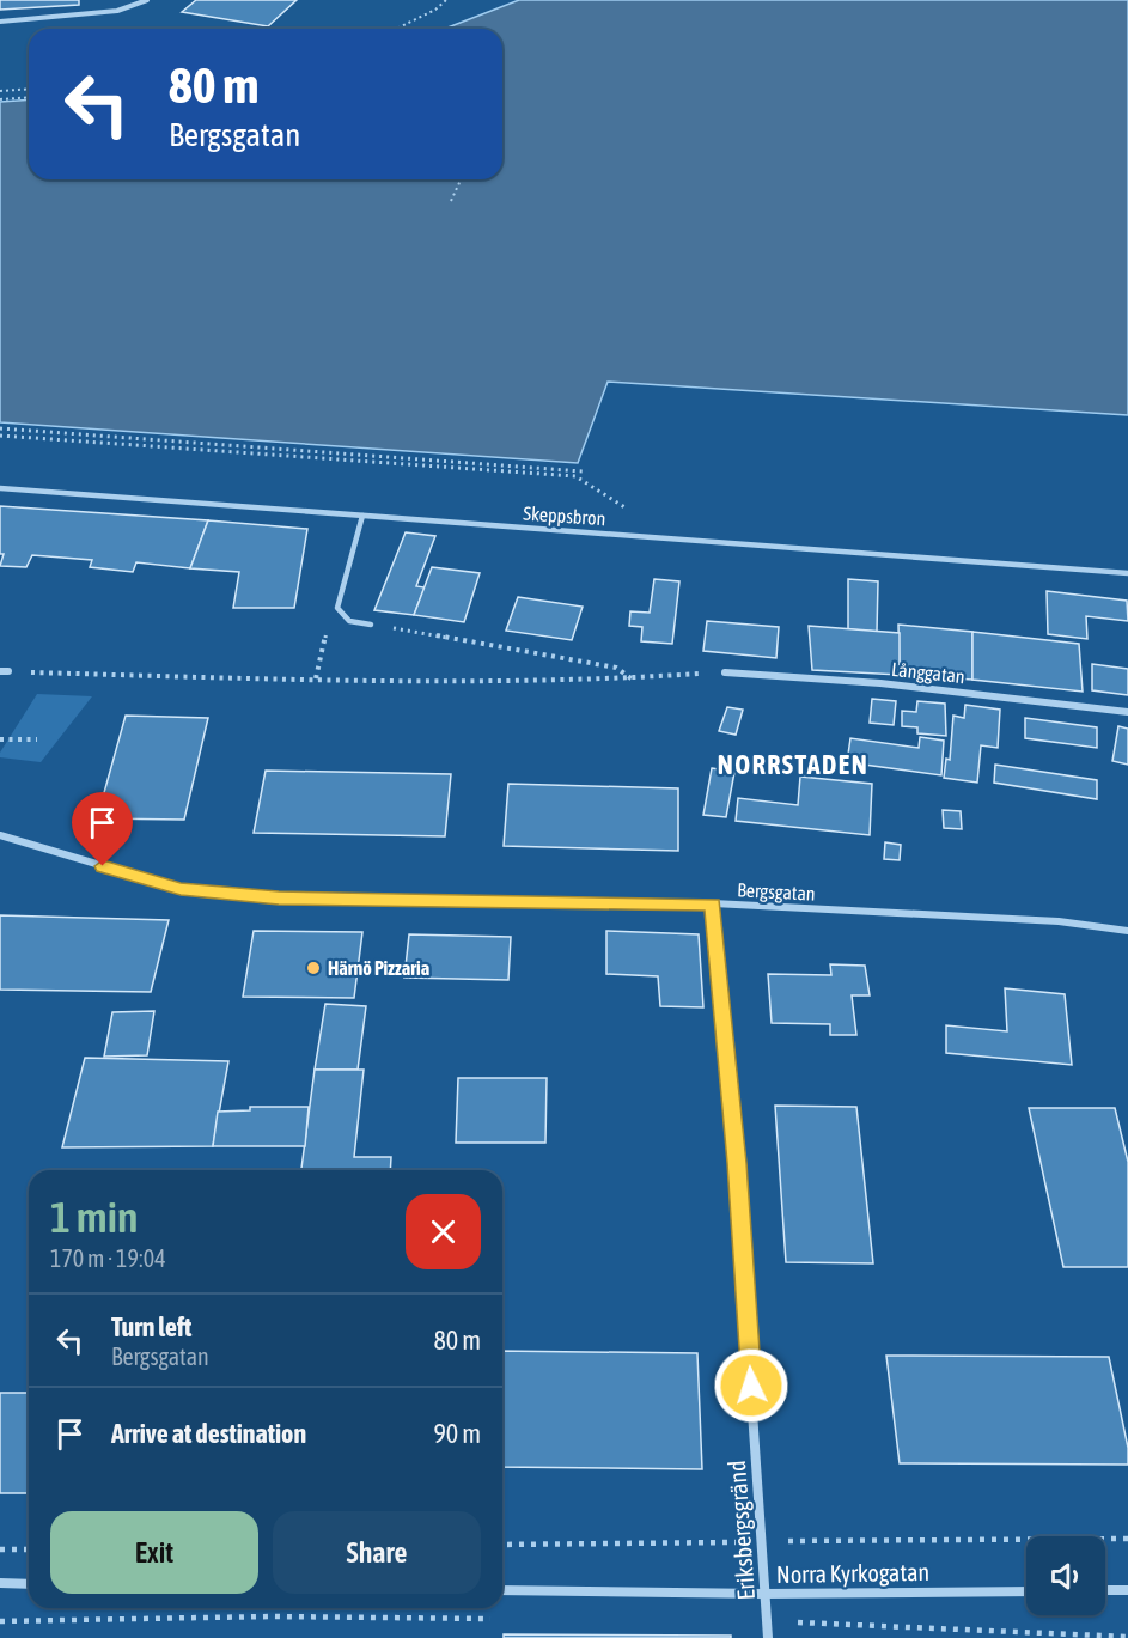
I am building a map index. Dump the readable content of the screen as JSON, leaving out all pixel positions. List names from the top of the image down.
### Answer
{
  "streets": {
    "street": [
      "Skeppsbron",
      "Långgatan",
      "Bergsgatan",
      "Eriksbergsgränd",
      "Norra Kyrkogatan"
    ]
  },
  "crossings": [
    ["Bergsgatan", "Eriksbergsgränd"],
    ["Eriksbergsgränd", "Norra Kyrkogatan"]
  ],
  "districts": ["NORRSTADEN"],
  "places": ["Härnö Pizzaria"],
  "page": {
    "turn": ["80 m", "Bergsgatan"],
    "heading": ["1 min", "170 m · 19:04"],
    "list": [
      {
        "name": "Turn left",
        "note": "Bergsgatan",
        "value": "80 m"
      },
      {
        "name": "Arrive at destination",
        "value": "90 m"
      }
    ],
    "buttons": ["Exit", "Share"]
  }
}
